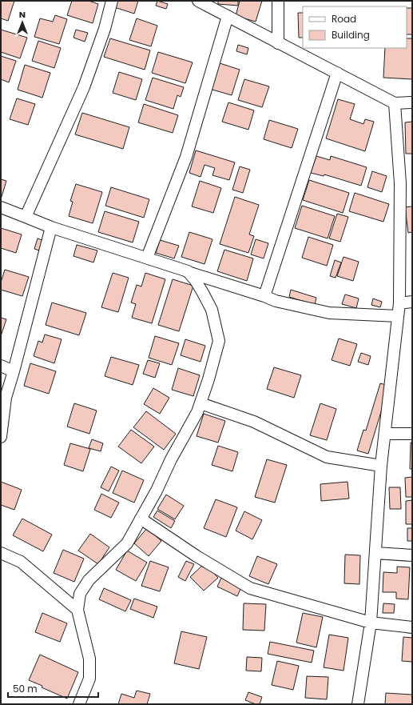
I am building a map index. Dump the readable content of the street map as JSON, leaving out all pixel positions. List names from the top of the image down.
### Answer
{
  "legend": ["Road", "Building"],
  "scale_bar": "50 m",
  "north": "top"
}
